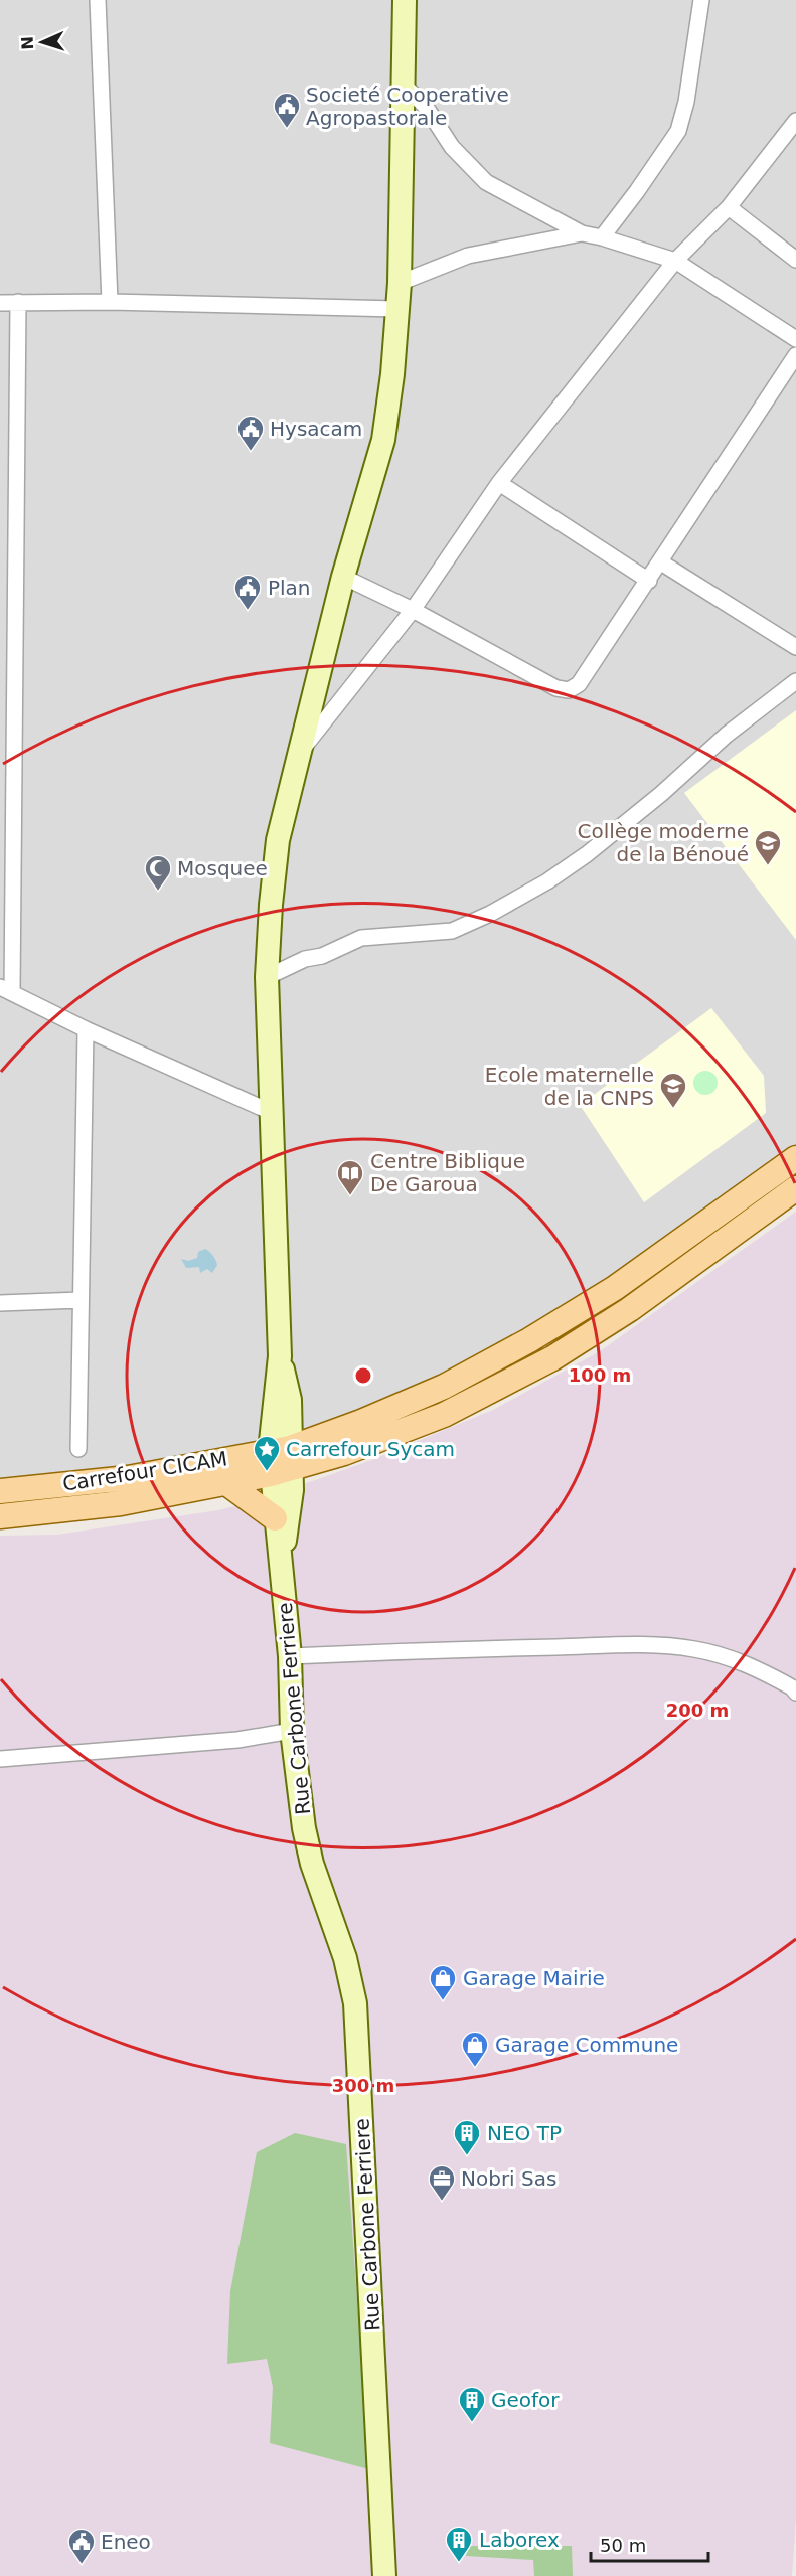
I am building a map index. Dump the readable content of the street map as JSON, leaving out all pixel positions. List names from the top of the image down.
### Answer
{
  "streets": {
    "main road": ["Carrefour CICAM"],
    "street": ["Rue Carbone Ferriere"]
  },
  "crossings": [
    ["Carrefour CICAM", "Rue Carbone Ferriere"]
  ],
  "places": {
    "public building": [
      "Societé Cooperative Agropastorale",
      "Hysacam",
      "Plan",
      "Eneo"
    ],
    "school or university": ["Collège moderne de la Bénoué", "Ecole maternelle de la CNPS"],
    "mosque": ["Mosquee"],
    "library": ["Centre Biblique De Garoua"],
    "place": ["Carrefour Sycam"],
    "shop": ["Garage Mairie", "Garage Commune"],
    "building": ["NEO TP", "Geofor", "Laborex"],
    "office": ["Nobri Sas"]
  },
  "scale_bar": "50 m",
  "north": "left",
  "rings": ["100 m", "200 m", "300 m"]
}
